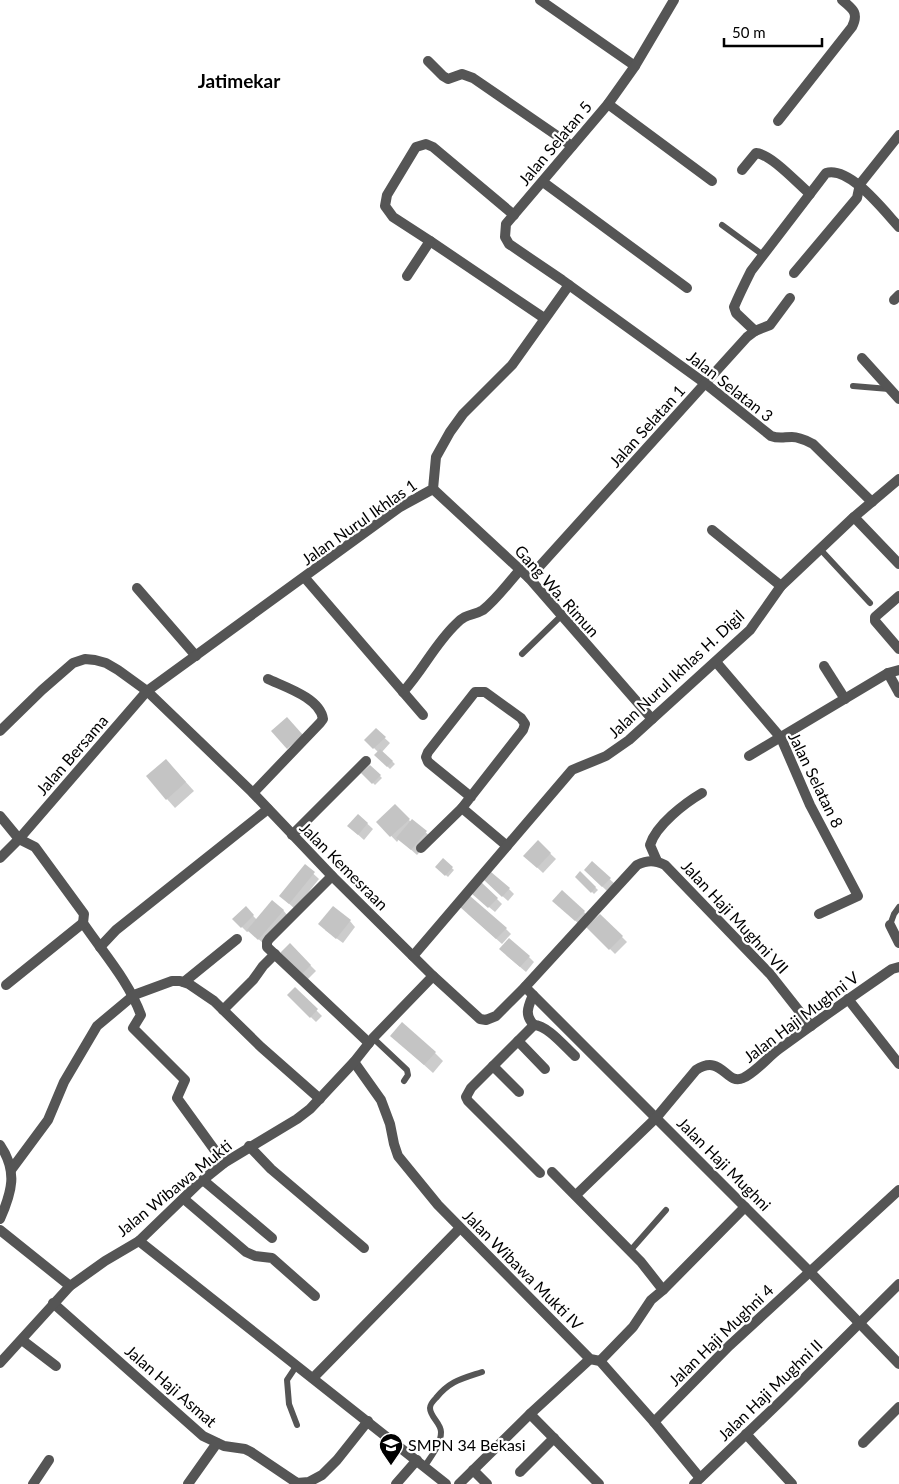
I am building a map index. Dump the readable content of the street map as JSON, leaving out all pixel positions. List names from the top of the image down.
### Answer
{
  "streets": {
    "street": [
      "Jalan Selatan 5",
      "Jalan Selatan 3",
      "Jalan Selatan 1",
      "Jalan Nurul Ikhlas 1",
      "Gang Wa. Rimun",
      "Jalan Nurul Ikhlas H. Digil",
      "Jalan Bersama",
      "Jalan Selatan 8",
      "Jalan Kemesraan",
      "Jalan Haji Mughni VII",
      "Jalan Haji Mughni V",
      "Jalan Haji Mughni",
      "Jalan Wibawa Mukti",
      "Jalan Wibawa Mukti IV",
      "Jalan Haji Mughni 4",
      "Jalan Haji Asmat",
      "Jalan Haji Mughni II"
    ]
  },
  "crossings": [
    ["Jalan Selatan 5", "Jalan Selatan 3"],
    ["Jalan Selatan 5", "Jalan Nurul Ikhlas 1"],
    ["Jalan Selatan 3", "Jalan Selatan 1"],
    ["Jalan Selatan 3", "Jalan Nurul Ikhlas 1"],
    ["Jalan Selatan 3", "Jalan Nurul Ikhlas H. Digil"],
    ["Jalan Selatan 1", "Gang Wa. Rimun"],
    ["Jalan Nurul Ikhlas 1", "Gang Wa. Rimun"],
    ["Jalan Nurul Ikhlas 1", "Jalan Bersama"],
    ["Jalan Nurul Ikhlas 1", "Jalan Kemesraan"],
    ["Gang Wa. Rimun", "Jalan Nurul Ikhlas H. Digil"],
    ["Jalan Nurul Ikhlas H. Digil", "Jalan Selatan 8"],
    ["Jalan Nurul Ikhlas H. Digil", "Jalan Kemesraan"],
    ["Jalan Bersama", "Jalan Kemesraan"],
    ["Jalan Kemesraan", "Jalan Haji Mughni VII"],
    ["Jalan Kemesraan", "Jalan Haji Mughni"],
    ["Jalan Kemesraan", "Jalan Wibawa Mukti"],
    ["Jalan Haji Mughni VII", "Jalan Haji Mughni V"],
    ["Jalan Haji Mughni VII", "Jalan Haji Mughni"],
    ["Jalan Haji Mughni V", "Jalan Haji Mughni"],
    ["Jalan Haji Mughni", "Jalan Haji Mughni 4"],
    ["Jalan Haji Mughni", "Jalan Haji Mughni II"],
    ["Jalan Wibawa Mukti", "Jalan Wibawa Mukti IV"],
    ["Jalan Wibawa Mukti", "Jalan Haji Asmat"],
    ["Jalan Wibawa Mukti IV", "Jalan Haji Mughni 4"],
    ["Jalan Wibawa Mukti IV", "Jalan Haji Mughni II"]
  ],
  "districts": ["Jatimekar"],
  "places": {
    "school or university": ["SMPN 34 Bekasi"]
  },
  "scale_bar": "50 m"
}
